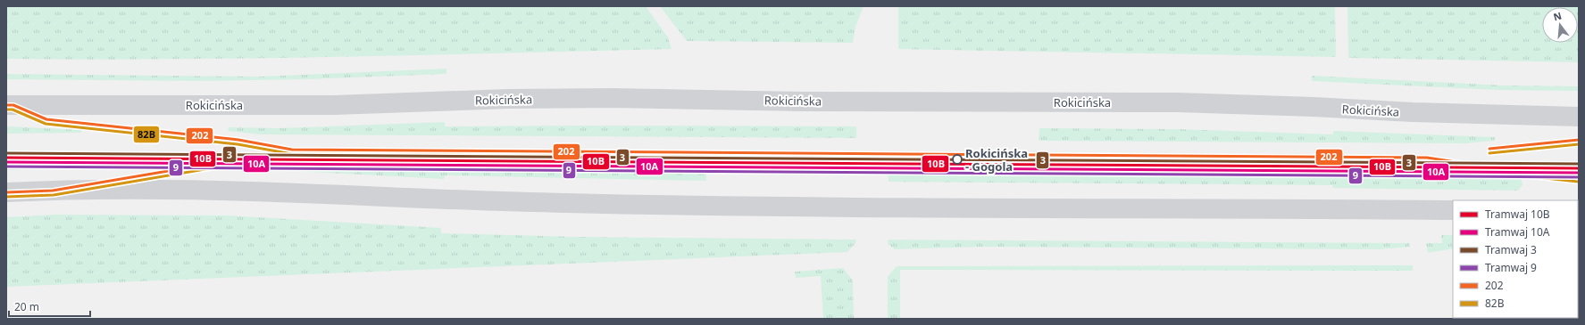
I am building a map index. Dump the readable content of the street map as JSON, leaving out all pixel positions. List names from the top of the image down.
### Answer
{
  "streets": {
    "main road": ["Rokicińska"]
  },
  "places": ["Rokicińska - Gogola"],
  "lines": [
    "transit line 202",
    "transit line 82B",
    "tram line 3",
    "tram line 10B",
    "tram line 10A",
    "tram line 9"
  ],
  "legend": [
    "Tramwaj 10B",
    "Tramwaj 10A",
    "Tramwaj 3",
    "Tramwaj 9",
    "202",
    "82B"
  ],
  "scale_bar": "20 m",
  "north": "top"
}
